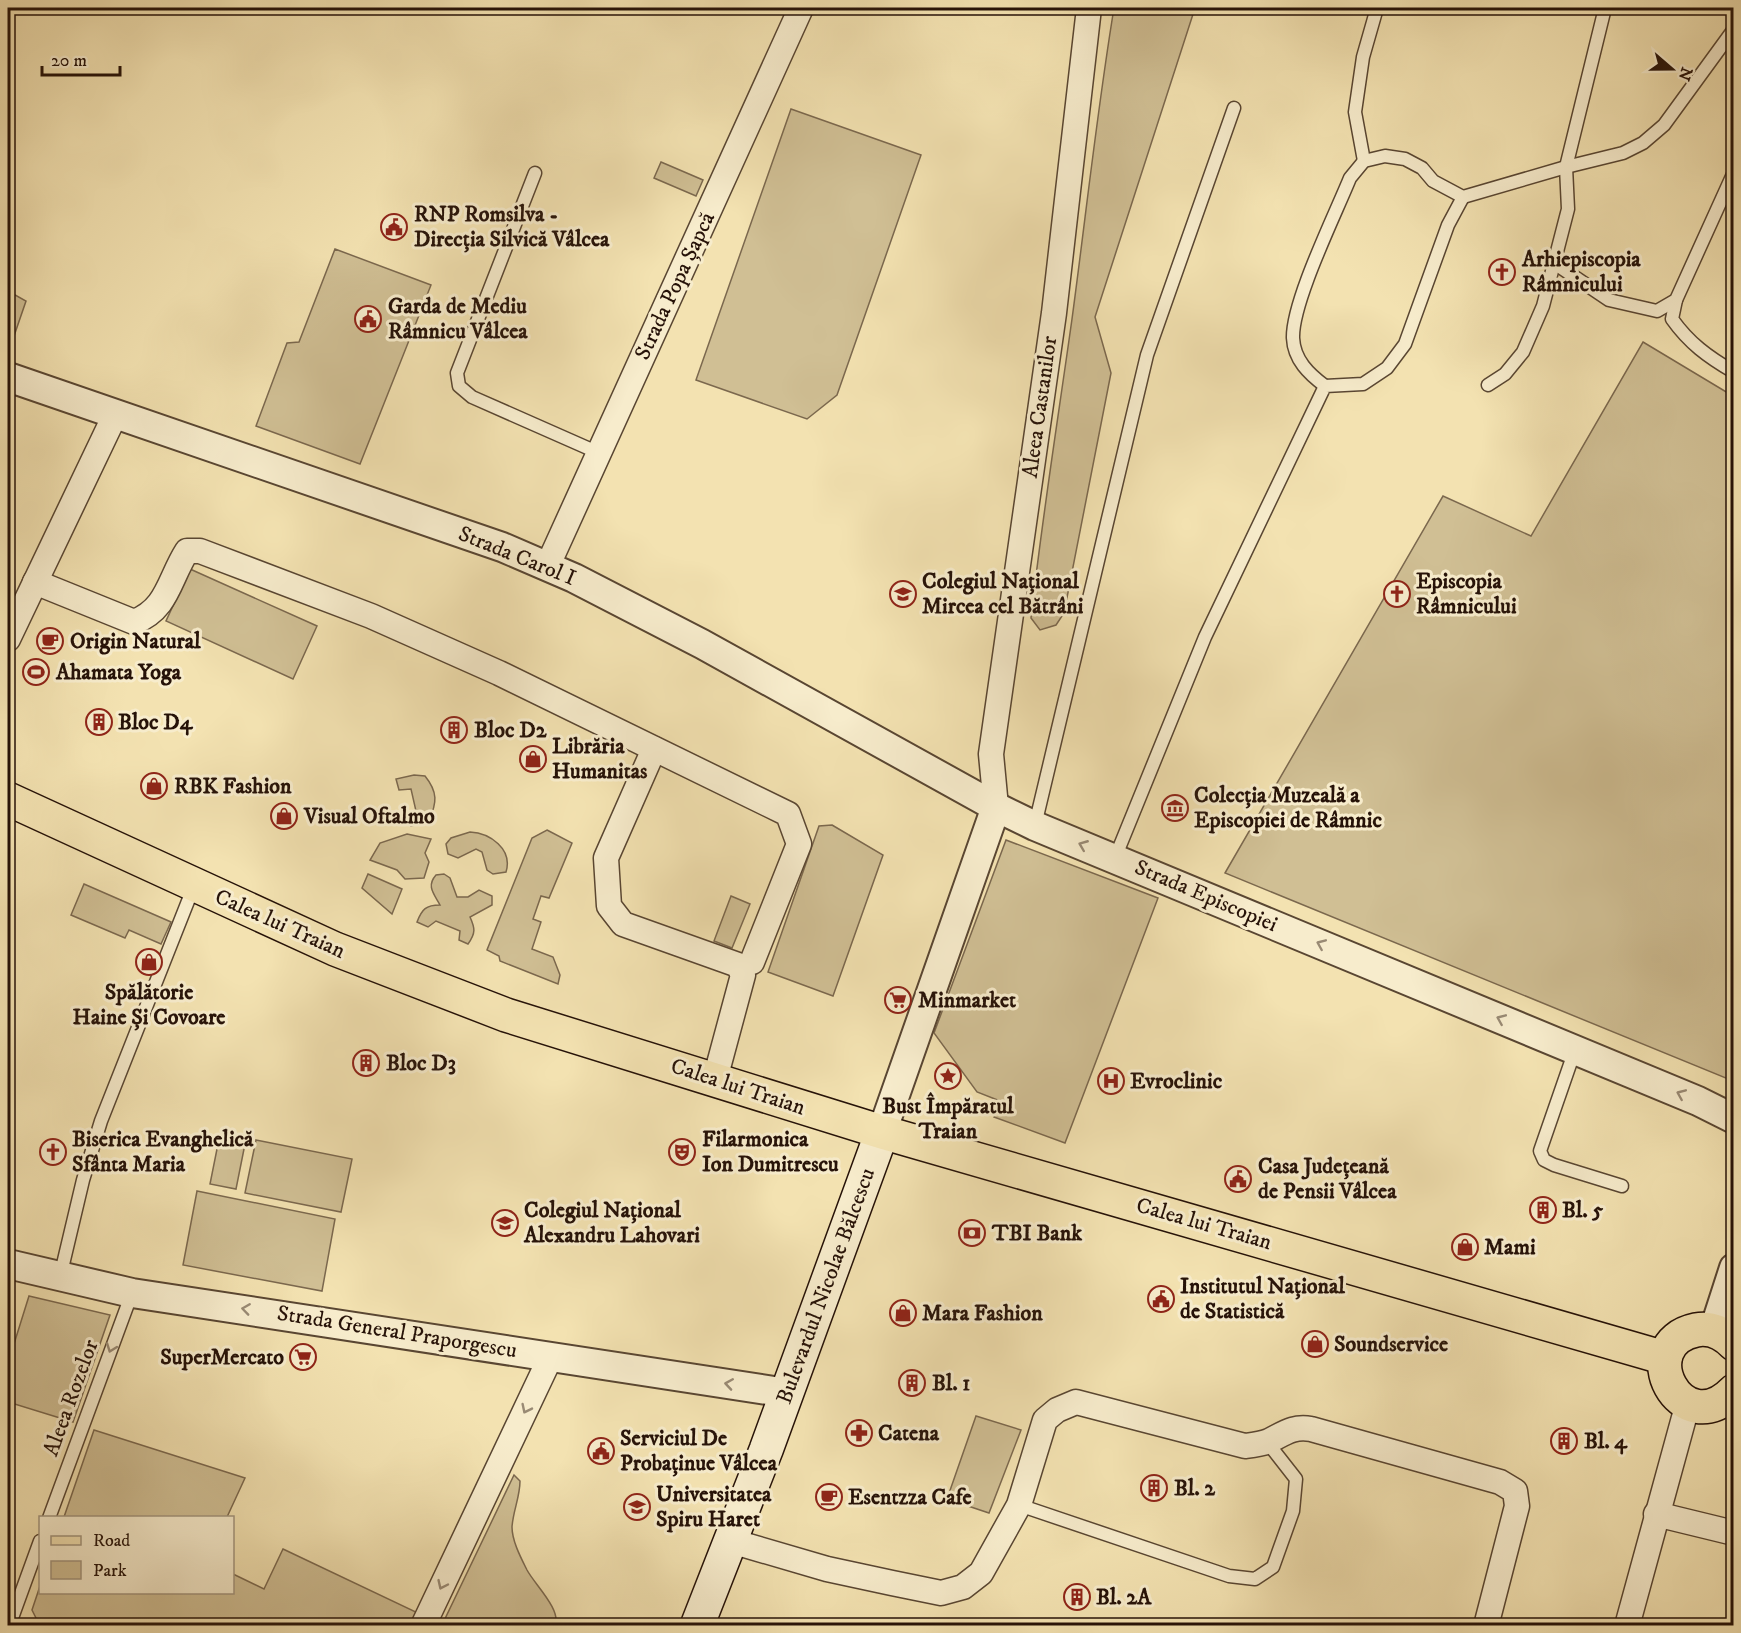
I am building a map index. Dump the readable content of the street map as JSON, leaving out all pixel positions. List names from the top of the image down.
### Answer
{
  "streets": {
    "main road": ["Calea lui Traian", "Bulevardul Nicolae Bălcescu"],
    "street": [
      "Strada Popa Șapcă",
      "Aleea Castanilor",
      "Strada Carol I",
      "Strada Episcopiei",
      "Strada General Praporgescu"
    ],
    "lane": ["Aleea Rozelor"]
  },
  "crossings": [
    ["Strada Popa Șapcă", "Strada Carol I"],
    ["Aleea Castanilor", "Strada Carol I"],
    ["Aleea Castanilor", "Strada Episcopiei"],
    ["Strada Carol I", "Strada Episcopiei"],
    ["Calea lui Traian", "Bulevardul Nicolae Bălcescu"],
    ["Bulevardul Nicolae Bălcescu", "Strada General Praporgescu"],
    ["Strada General Praporgescu", "Aleea Rozelor"]
  ],
  "one_way": ["Strada Episcopiei", "Strada General Praporgescu", "Aleea Rozelor"],
  "places": {
    "public building": [
      "RNP Romsilva - Direcția Silvică Vâlcea",
      "Garda de Mediu Râmnicu Vâlcea",
      "Casa Județeană de Pensii Vâlcea",
      "Institutul Național de Statistică",
      "Serviciul De Probaținue Vâlcea"
    ],
    "church": ["Arhiepiscopia Râmnicului", "Episcopia Râmnicului", "Biserica Evanghelică Sfânta Maria"],
    "school or university": ["Colegiul Național Mircea cel Bătrâni", "Colegiul Național Alexandru Lahovari", "Universitatea Spiru Haret"],
    "cafe": ["Origin Natural", "Esentzza Cafe"],
    "sports": ["Ahamata Yoga"],
    "building": [
      "Bloc D4",
      "Bloc D2",
      "Bloc D3",
      "Bl. 5",
      "Bl. 1",
      "Bl. 4",
      "Bl. 2",
      "Bl. 2A"
    ],
    "shop": [
      "Librăria Humanitas",
      "RBK Fashion",
      "Visual Oftalmo",
      "Spălătorie Haine Și Covoare",
      "Mami",
      "Mara Fashion",
      "Soundservice"
    ],
    "museum": ["Colecția Muzeală a Episcopiei de Râmnic"],
    "supermarket": ["Minmarket", "SuperMercato"],
    "place": ["Bust Împăratul Traian"],
    "hospital": ["Evroclinic"],
    "theatre": ["Filarmonica Ion Dumitrescu"],
    "bank": ["TBI Bank"],
    "pharmacy": ["Catena"]
  },
  "legend": ["Road", "Park"],
  "scale_bar": "20 m",
  "north": "right"
}
